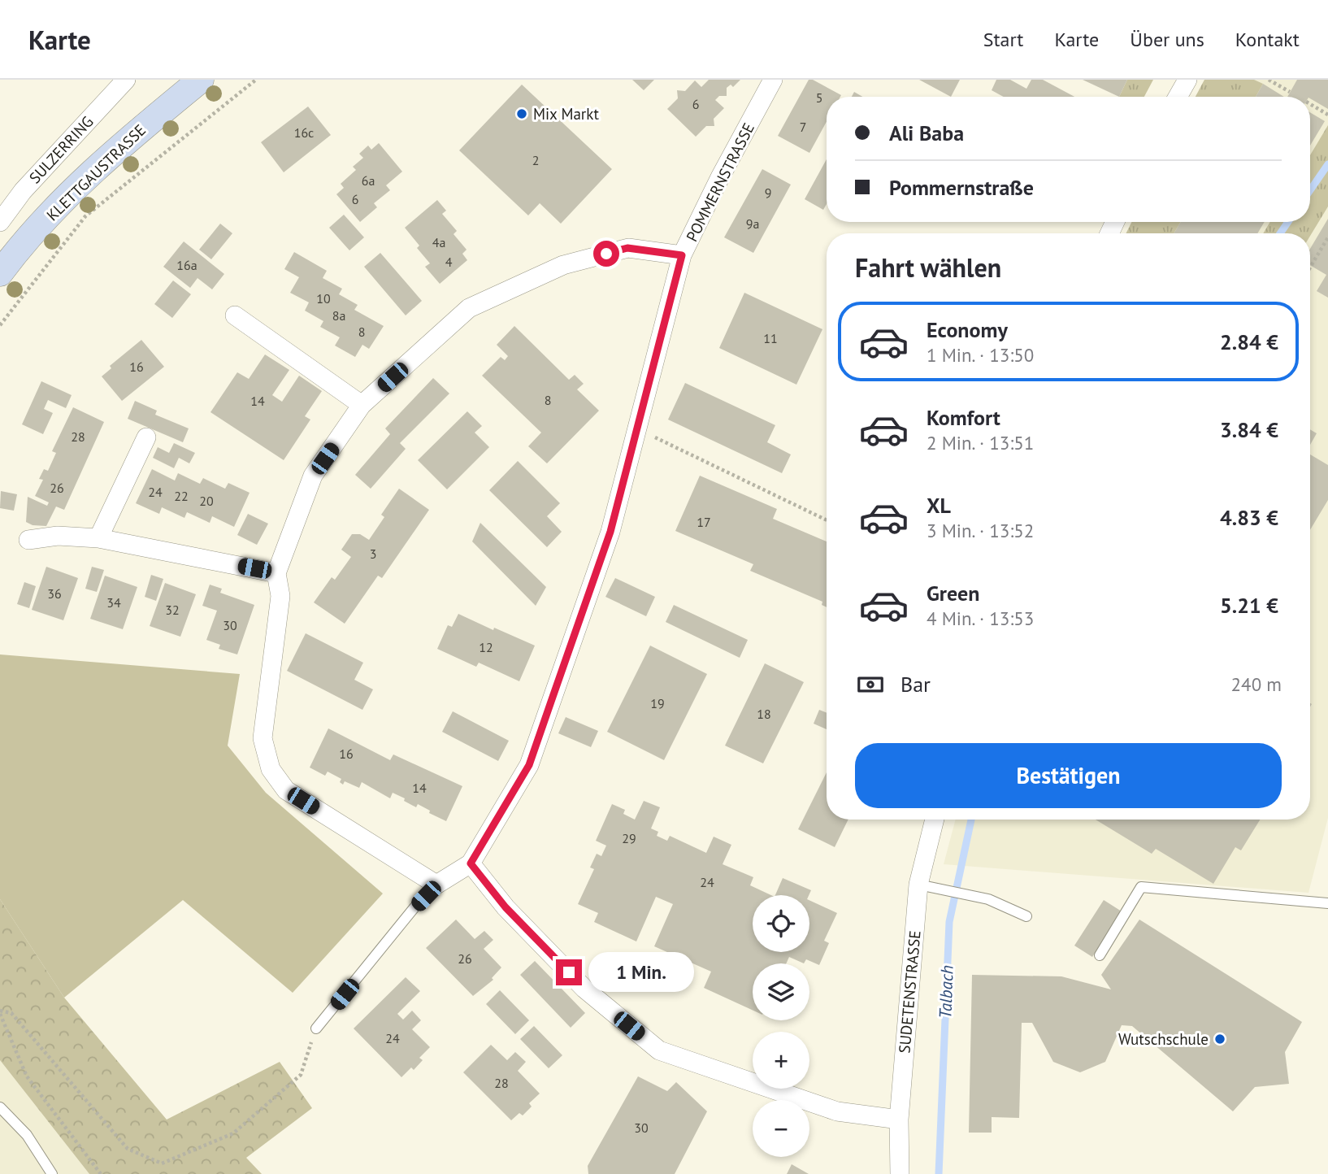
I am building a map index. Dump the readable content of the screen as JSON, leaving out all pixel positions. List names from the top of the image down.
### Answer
{
  "streets": {
    "main road": ["KLETTGAUSTRASSE"],
    "street": ["SULZERRING", "POMMERNSTRASSE", "SUDETENSTRASSE"]
  },
  "water": ["Talbach"],
  "places": ["Mix Markt", "Wutschschule"],
  "house_numbers": [
    "5",
    "6",
    "7",
    "16c",
    "2",
    "6a",
    "9",
    "6",
    "9a",
    "4a",
    "4",
    "16a",
    "10",
    "8a",
    "8",
    "11",
    "16",
    "8",
    "14",
    "28",
    "26",
    "24",
    "22",
    "20",
    "17",
    "3",
    "36",
    "34",
    "32",
    "30",
    "12",
    "19",
    "18",
    "16",
    "14",
    "29",
    "24",
    "26",
    "24",
    "28",
    "30"
  ],
  "page": {
    "header": "Karte",
    "nav": [
      "Start",
      "Karte",
      "Über uns",
      "Kontakt"
    ],
    "banner": ["Ali Baba", "Pommernstraße"],
    "heading": "Fahrt wählen",
    "list": [
      {
        "name": "Economy",
        "note": "1 Min. · 13:50",
        "value": "2.84 €"
      },
      {
        "name": "Komfort",
        "note": "2 Min. · 13:51",
        "value": "3.84 €"
      },
      {
        "name": "XL",
        "note": "3 Min. · 13:52",
        "value": "4.83 €"
      },
      {
        "name": "Green",
        "note": "4 Min. · 13:53",
        "value": "5.21 €"
      }
    ],
    "pay": ["Bar", "240 m"],
    "buttons": "Bestätigen",
    "map_buttons": ["+", "−"],
    "bubble": "1 Min."
  }
}
